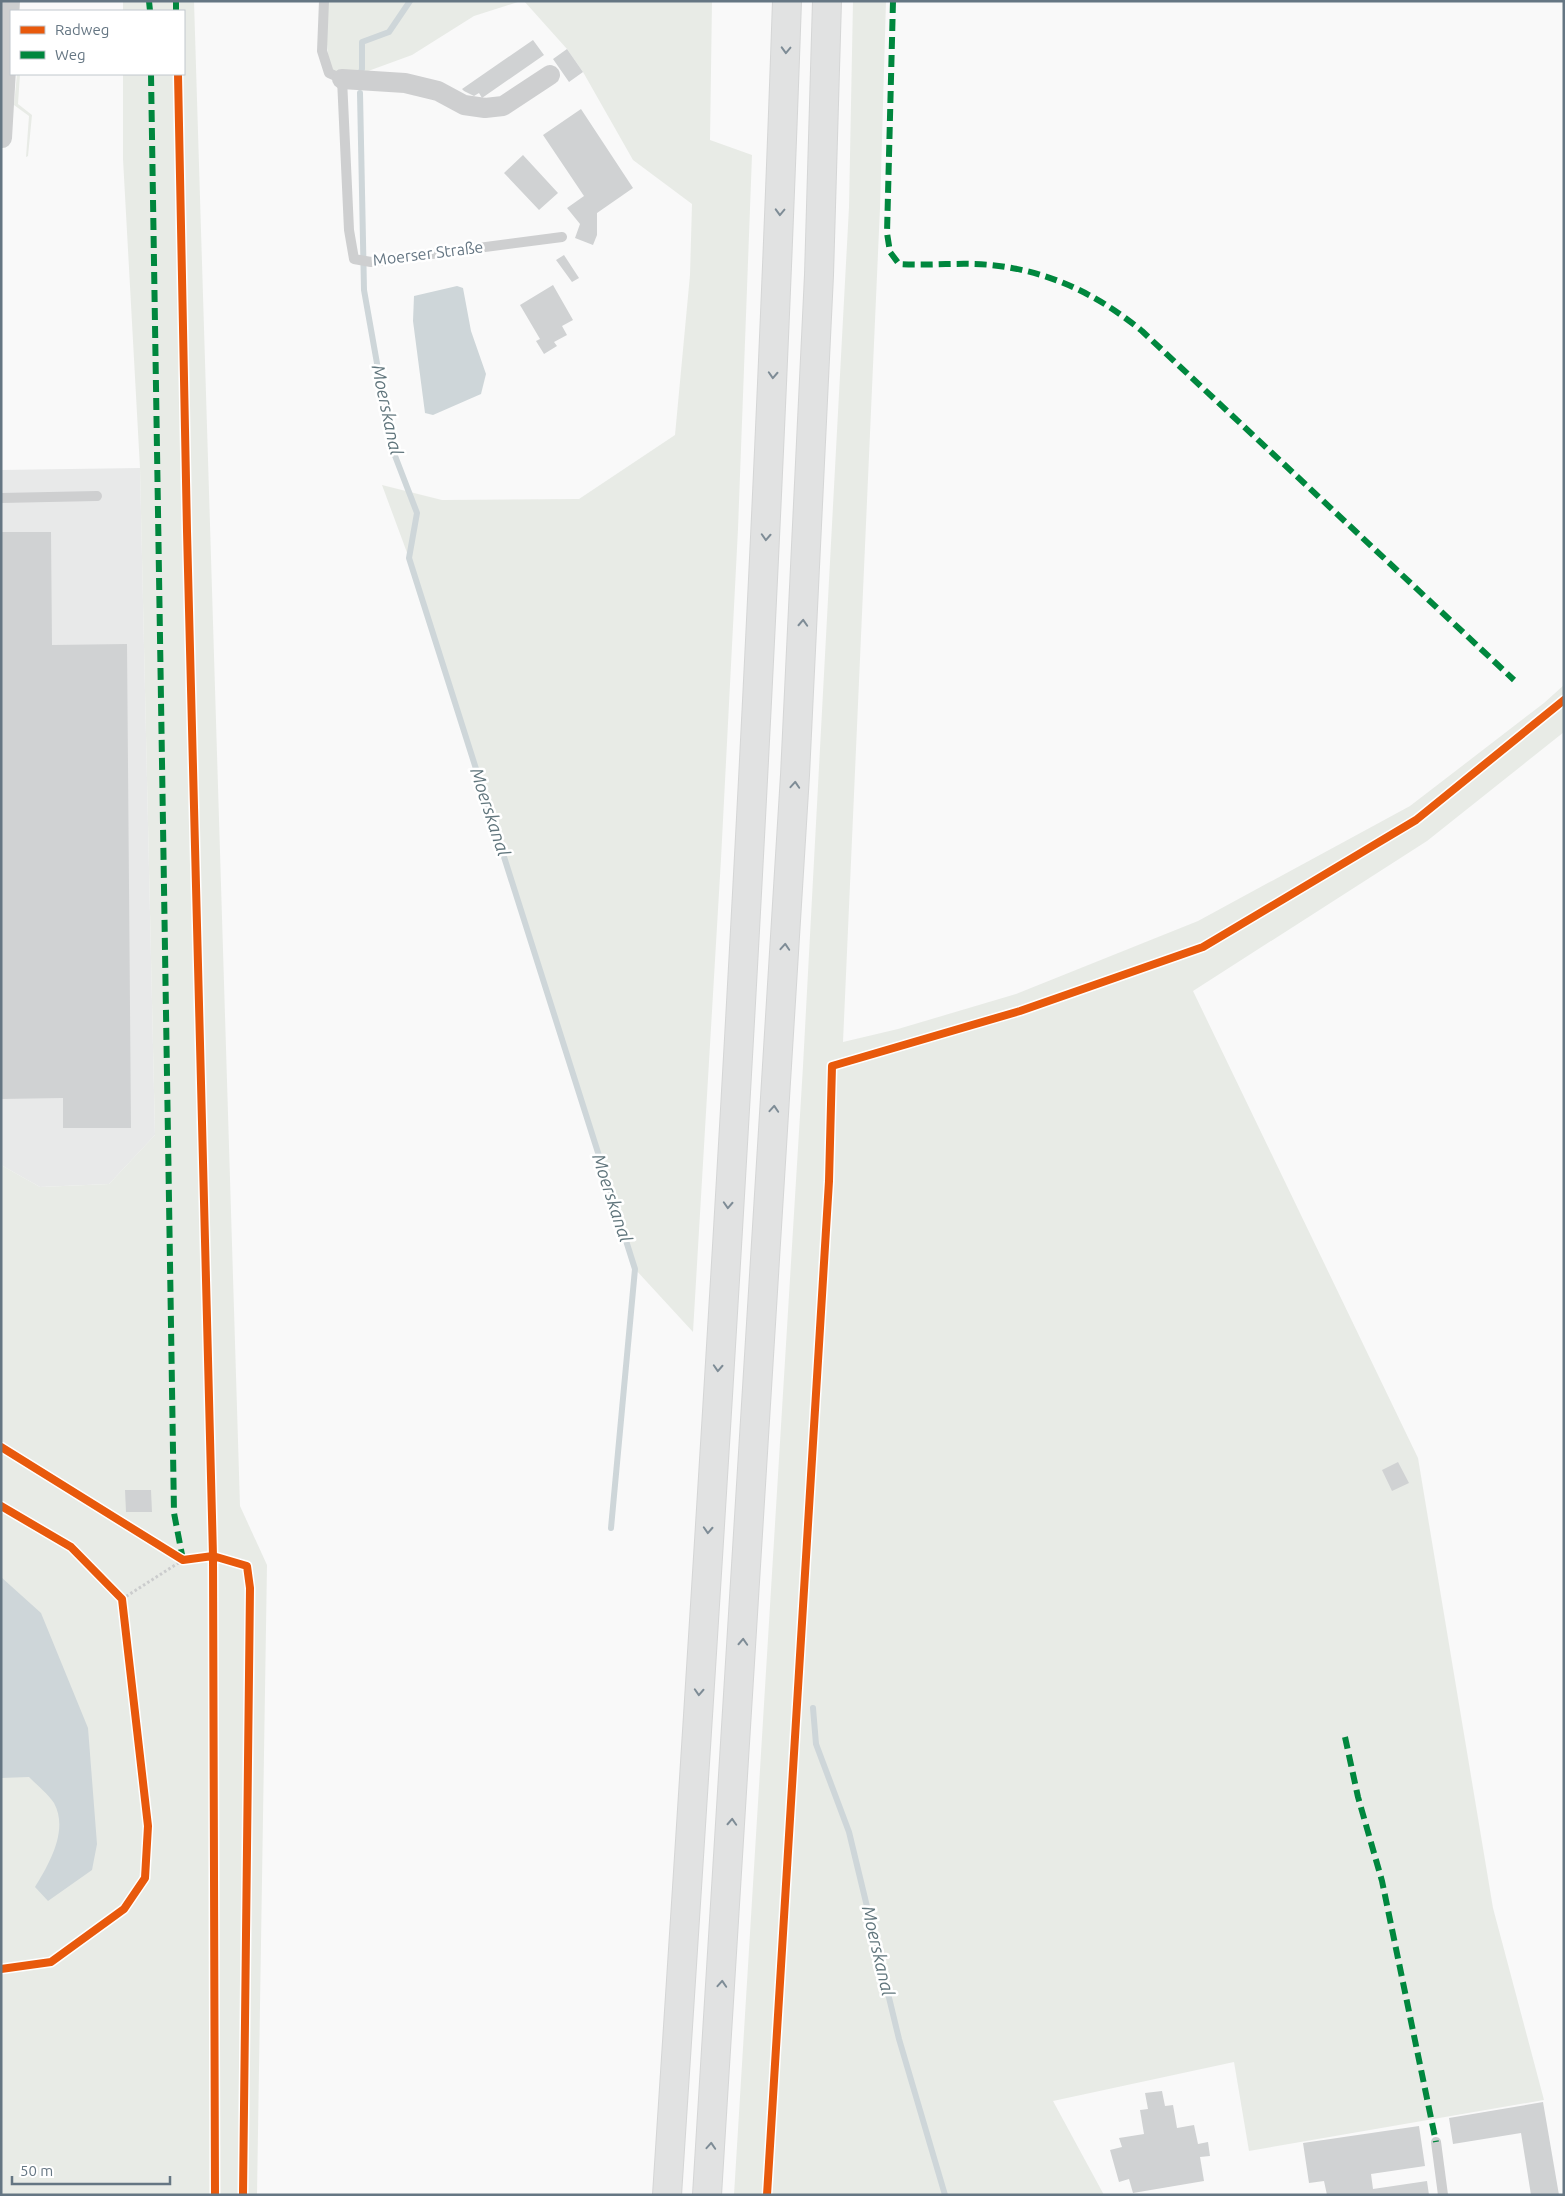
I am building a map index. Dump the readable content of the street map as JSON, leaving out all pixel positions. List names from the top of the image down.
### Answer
{
  "streets": {
    "lane": ["Moerser Straße"]
  },
  "water": ["Moerskanal"],
  "legend": ["Radweg", "Weg"],
  "scale_bar": "50 m"
}
